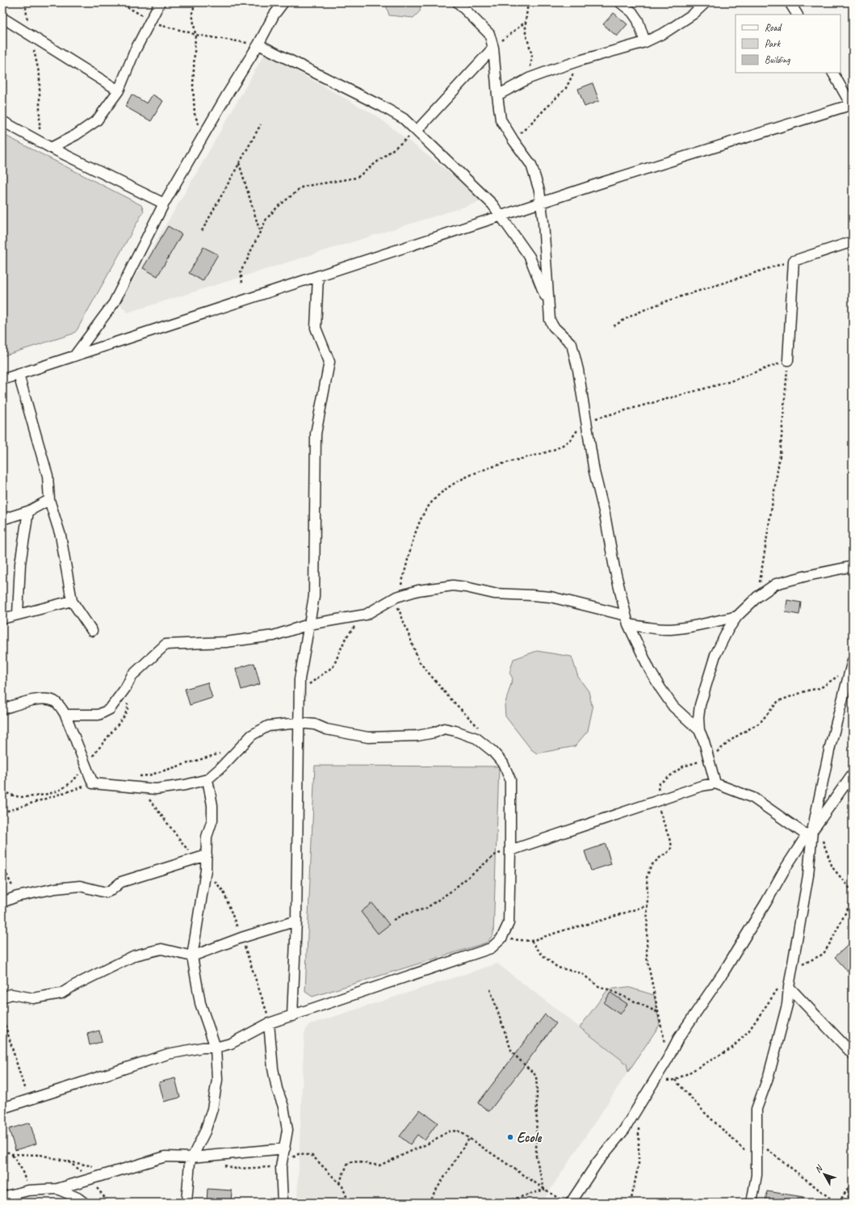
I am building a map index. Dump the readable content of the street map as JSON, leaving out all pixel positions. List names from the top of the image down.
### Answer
{
  "places": ["Ecole"],
  "legend": ["Road", "Park", "Building"],
  "north": "top left"
}
